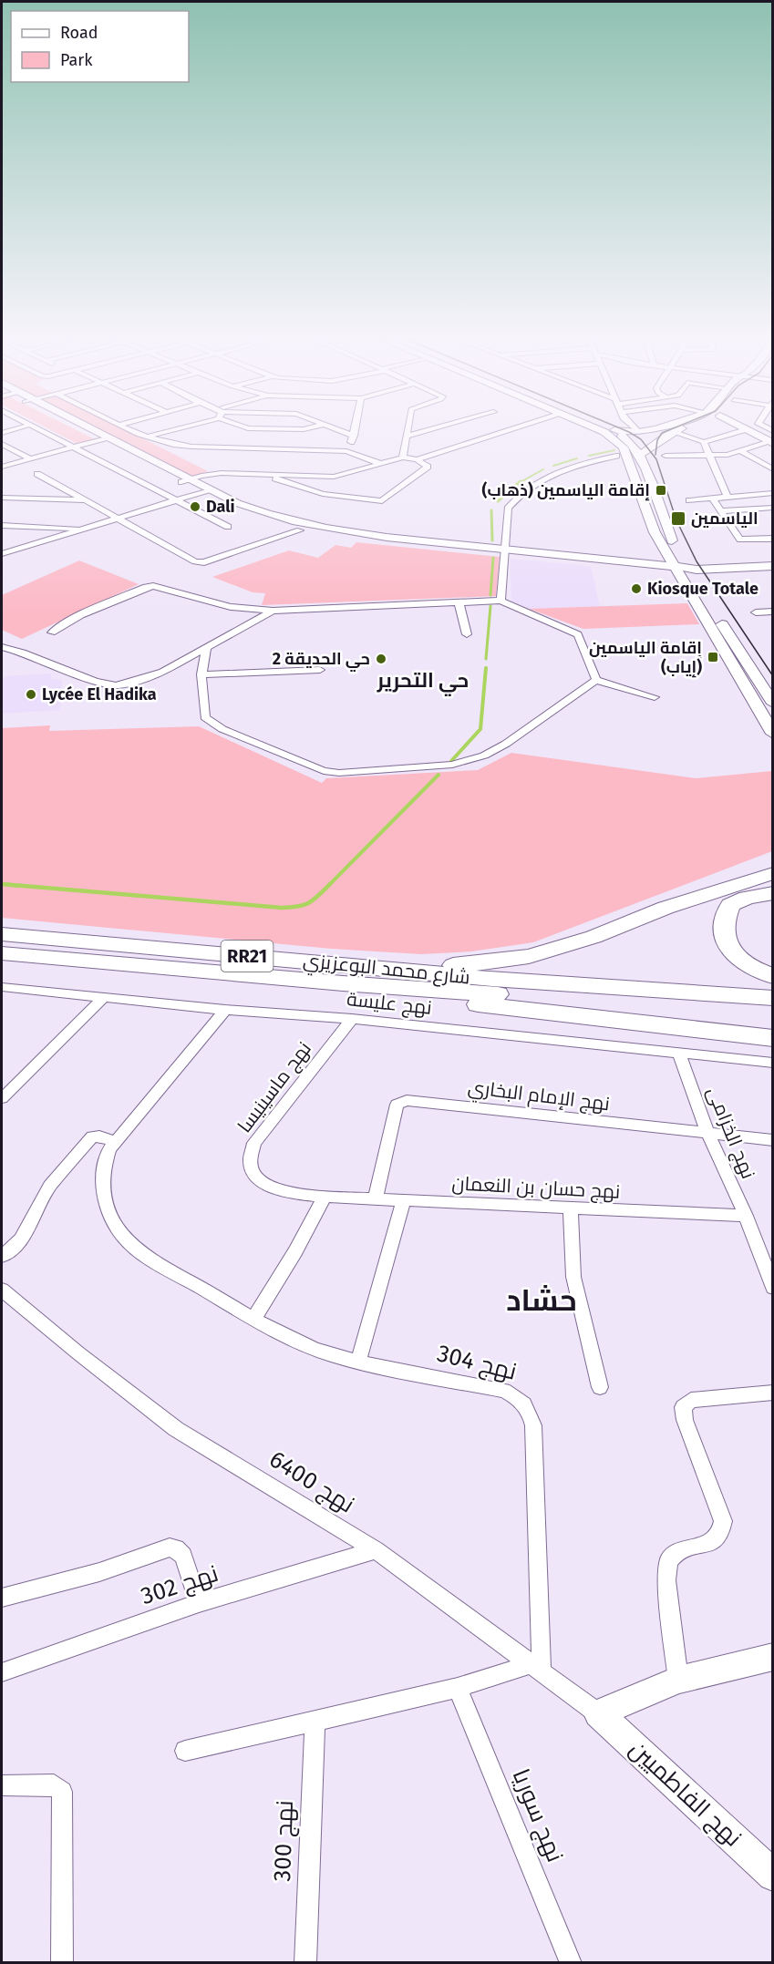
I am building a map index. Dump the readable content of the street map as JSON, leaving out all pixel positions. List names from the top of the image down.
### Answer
{
  "streets": {
    "highway": ["RR21", "شارع محمد البوعزيزي"],
    "main road": ["نهج الفاطميين"],
    "street": [
      "نهج عليسة",
      "نهج ماسينيسا",
      "نهج الإمام البخاري",
      "نهج الخزامى",
      "نهج حسان بن النعمان",
      "نهج 304",
      "نهج 6400",
      "نهج 302",
      "نهج سوريا",
      "نهج 300"
    ]
  },
  "crossings": [
    ["نهج عليسة", "نهج ماسينيسا"],
    ["نهج عليسة", "نهج الخزامى"],
    ["نهج عليسة", "نهج 304"],
    ["نهج ماسينيسا", "نهج حسان بن النعمان"],
    ["نهج الإمام البخاري", "نهج الخزامى"],
    ["نهج الإمام البخاري", "نهج حسان بن النعمان"],
    ["نهج الخزامى", "نهج حسان بن النعمان"],
    ["نهج 304", "نهج 6400"],
    ["نهج 6400", "نهج 302"],
    ["نهج 6400", "نهج الفاطميين"]
  ],
  "districts": ["حي التحرير", "حشاد"],
  "places": {
    "transit": ["إقامة الياسمين (ذهاب)", "الياسمين", "إقامة الياسمين (إياب)"],
    "other": [
      "Dali",
      "Kiosque Totale",
      "حي الحديقة 2",
      "Lycée El Hadika"
    ]
  },
  "legend": ["Road", "Park"]
}
